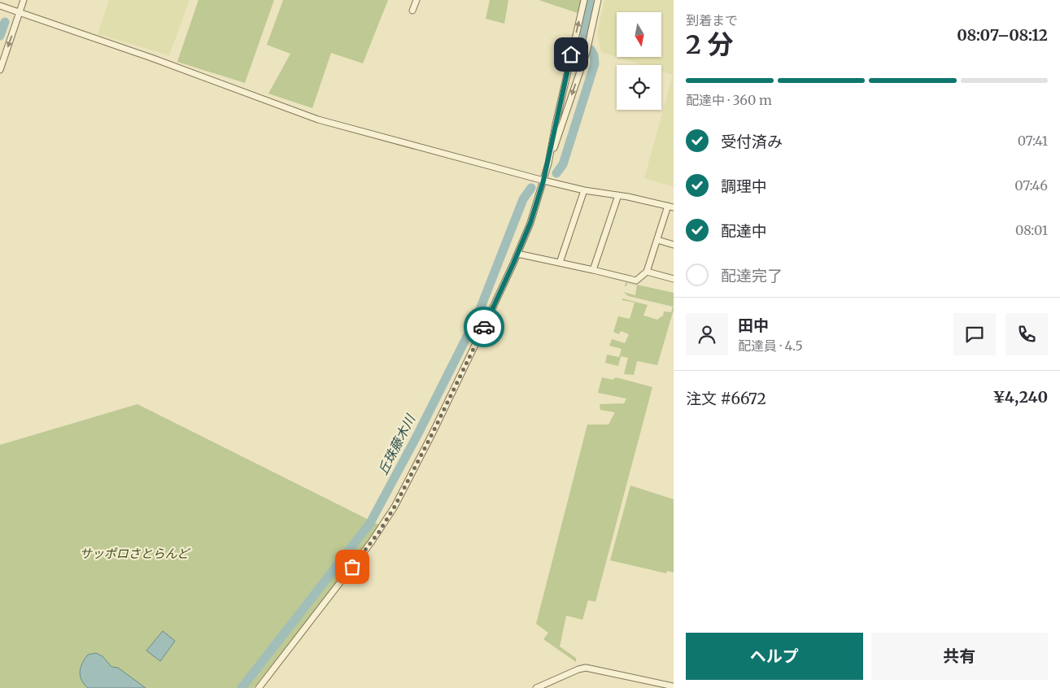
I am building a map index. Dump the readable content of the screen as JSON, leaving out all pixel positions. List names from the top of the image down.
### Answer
{
  "water": ["丘珠藤木川"],
  "parks": ["サッポロさとらんど"],
  "north": "bottom",
  "page": {
    "heading": ["2 分", "到着まで", "08:07–08:12"],
    "panel": [
      "田中",
      "配達員 · 4.5",
      "注文 #6672",
      "¥4,240"
    ],
    "bar": "配達中 · 360 m",
    "list": [
      ["受付済み", "07:41"],
      ["調理中", "07:46"],
      ["配達中", "08:01"],
      "配達完了"
    ],
    "buttons": ["ヘルプ", "共有"]
  }
}
